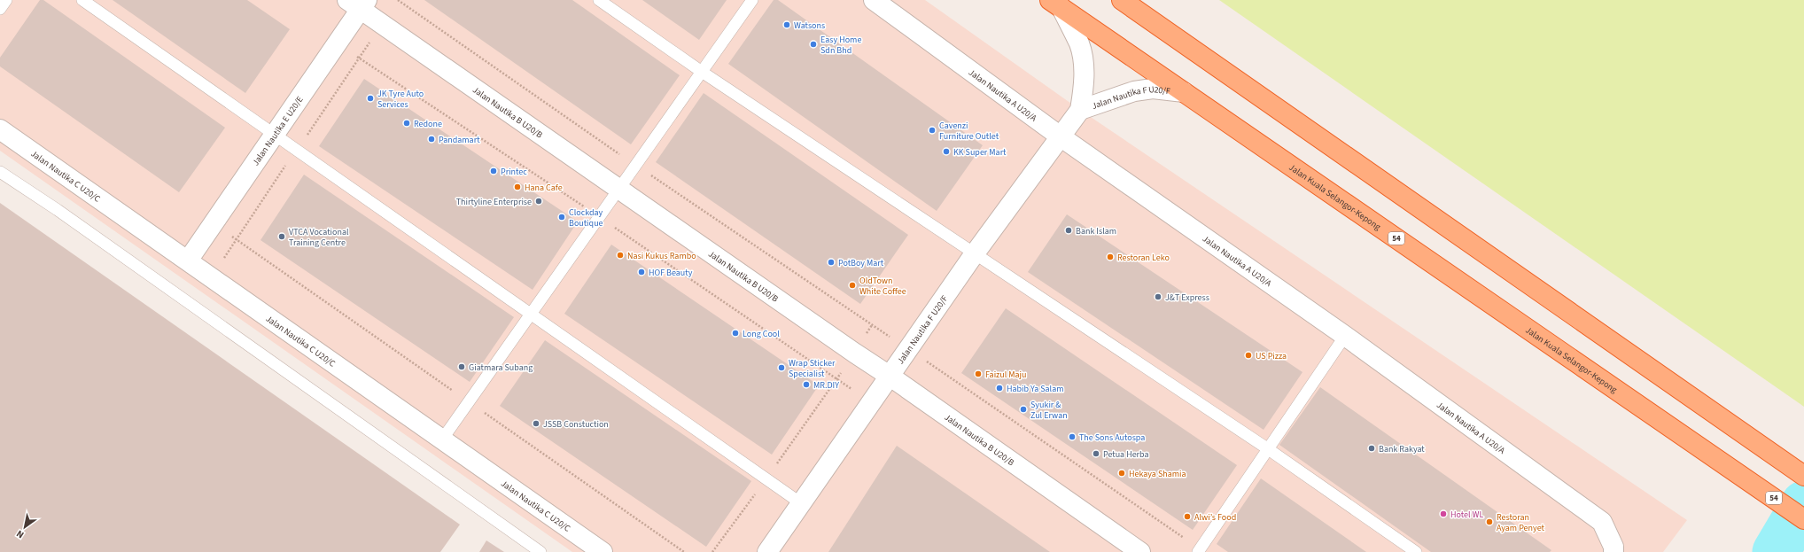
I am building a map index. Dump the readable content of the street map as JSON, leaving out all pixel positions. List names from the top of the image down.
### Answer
{
  "streets": {
    "highway": ["Jalan Kuala Selangor-Kepong", "54"],
    "street": [
      "Jalan Nautika A U20/A",
      "Jalan Nautika F U20/F",
      "Jalan Nautika B U20/B",
      "Jalan Nautika E U20/E",
      "Jalan Nautika C U20/C"
    ]
  },
  "crossings": [
    ["Jalan Nautika A U20/A", "Jalan Nautika F U20/F"],
    ["Jalan Nautika F U20/F", "Jalan Nautika B U20/B"],
    ["Jalan Nautika F U20/F", "Jalan Kuala Selangor-Kepong"],
    ["Jalan Nautika B U20/B", "Jalan Nautika E U20/E"],
    ["Jalan Nautika E U20/E", "Jalan Nautika C U20/C"]
  ],
  "places": [
    "Watsons",
    "Easy Home Sdn Bhd",
    "JK Tyre Auto Services",
    "Redone",
    "Cavenzi Furniture Outlet",
    "Pandamart",
    "KK Super Mart",
    "Printec",
    "Hana Cafe",
    "Thirtyline Enterprise",
    "Clockday Boutique",
    "Bank Islam",
    "VTCA Vocational Training Centre",
    "Nasi Kukus Rambo",
    "Restoran Leko",
    "PotBoy Mart",
    "HOF Beauty",
    "OldTown White Coffee",
    "J&T Express",
    "Long Cool",
    "US Pizza",
    "Giatmara Subang",
    "Wrap Sticker Specialist",
    "Faizul Maju",
    "MR.DIY",
    "Habib Ya Salam",
    "Syukir & Zul Erwan",
    "JSSB Constuction",
    "The Sons Autospa",
    "Bank Rakyat",
    "Petua Herba",
    "Hekaya Shamia",
    "Hotel WL",
    "Alwi’s Food",
    "Restoran Ayam Penyet"
  ],
  "north": "bottom left"
}
